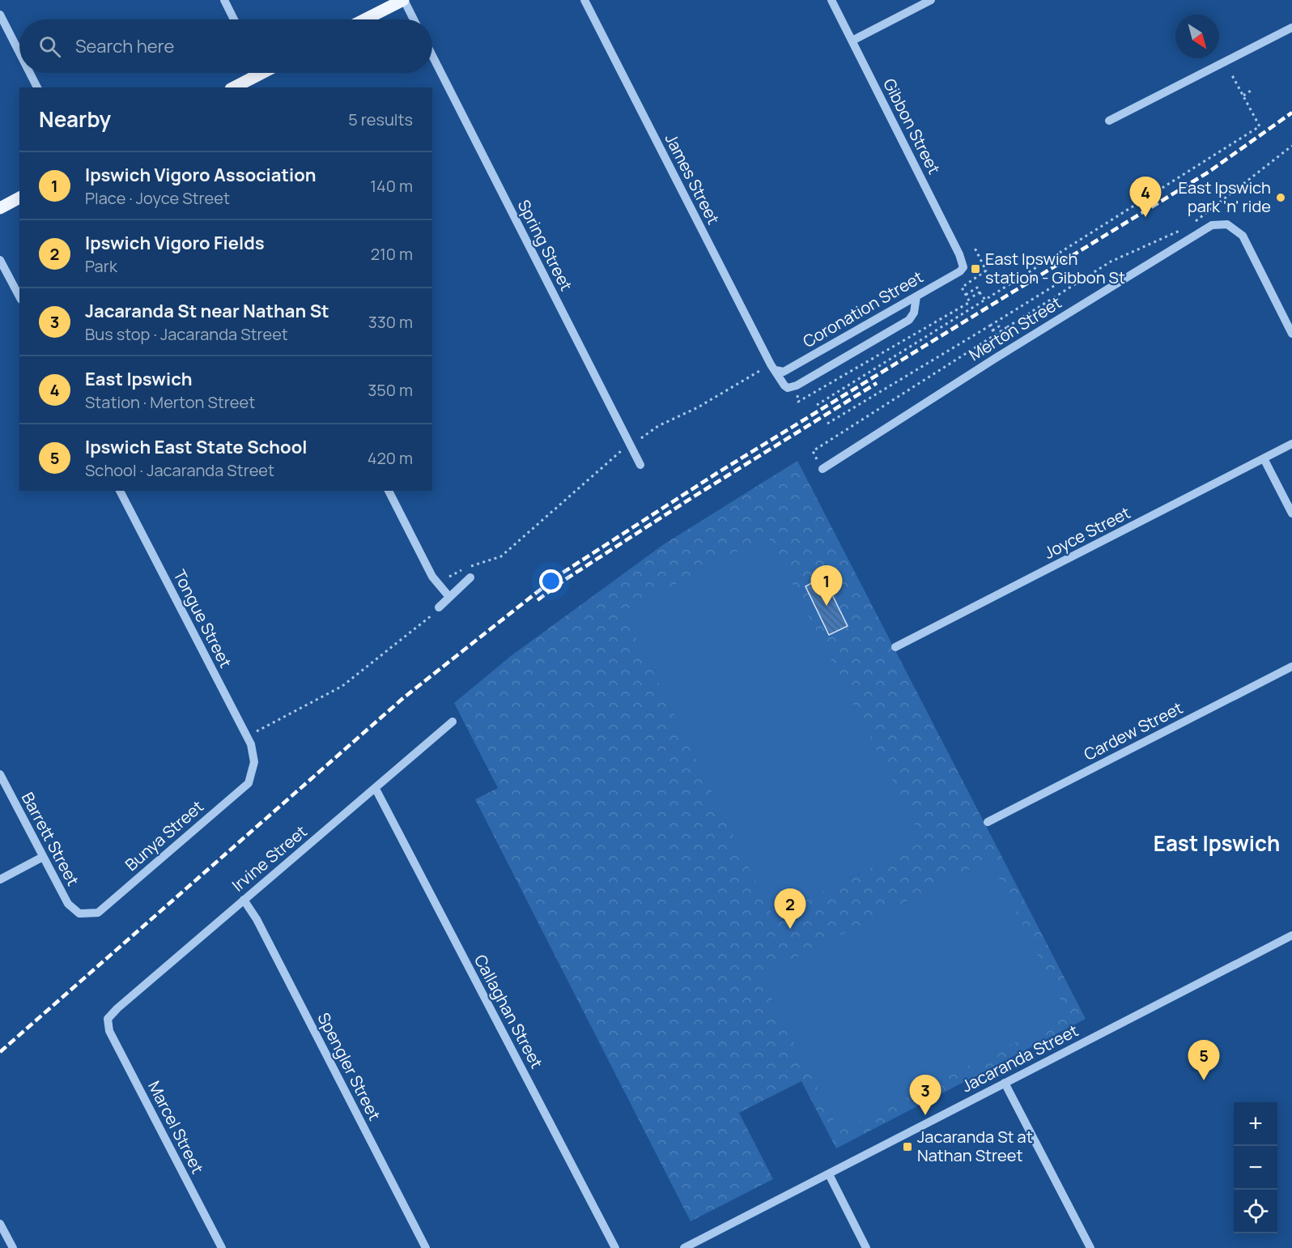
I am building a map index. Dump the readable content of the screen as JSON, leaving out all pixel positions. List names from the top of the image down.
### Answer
{
  "streets": {
    "street": [
      "Gibbon Street",
      "James Street",
      "Spring Street",
      "Coronation Street",
      "Merton Street",
      "Joyce Street",
      "Tongue Street",
      "Cardew Street",
      "Bunya Street",
      "Barrett Street",
      "Irvine Street",
      "Callaghan Street",
      "Jacaranda Street",
      "Spengler Street",
      "Marcel Street"
    ]
  },
  "crossings": [
    ["Gibbon Street", "Coronation Street"],
    ["James Street", "Coronation Street"],
    ["Tongue Street", "Bunya Street"],
    ["Bunya Street", "Barrett Street"],
    ["Irvine Street", "Callaghan Street"],
    ["Irvine Street", "Spengler Street"],
    ["Irvine Street", "Marcel Street"]
  ],
  "districts": ["East Ipswich"],
  "places": {
    "other": ["East Ipswich park 'n' ride"],
    "transit": ["East Ipswich station - Gibbon St", "Jacaranda St at Nathan Street"]
  },
  "north": "bottom right",
  "page": {
    "search": "Search here",
    "heading": ["Nearby", "5 results"],
    "list": [
      {
        "mark": "1",
        "name": "Ipswich Vigoro Association",
        "note": "Place · Joyce Street",
        "value": "140 m"
      },
      {
        "mark": "2",
        "name": "Ipswich Vigoro Fields",
        "note": "Park",
        "value": "210 m"
      },
      {
        "mark": "3",
        "name": "Jacaranda St near Nathan St",
        "note": "Bus stop · Jacaranda Street",
        "value": "330 m"
      },
      {
        "mark": "4",
        "name": "East Ipswich",
        "note": "Station · Merton Street",
        "value": "350 m"
      },
      {
        "mark": "5",
        "name": "Ipswich East State School",
        "note": "School · Jacaranda Street",
        "value": "420 m"
      }
    ],
    "pins": [
      "4",
      "1",
      "2",
      "5",
      "3"
    ],
    "map_buttons": ["+", "−"]
  }
}
